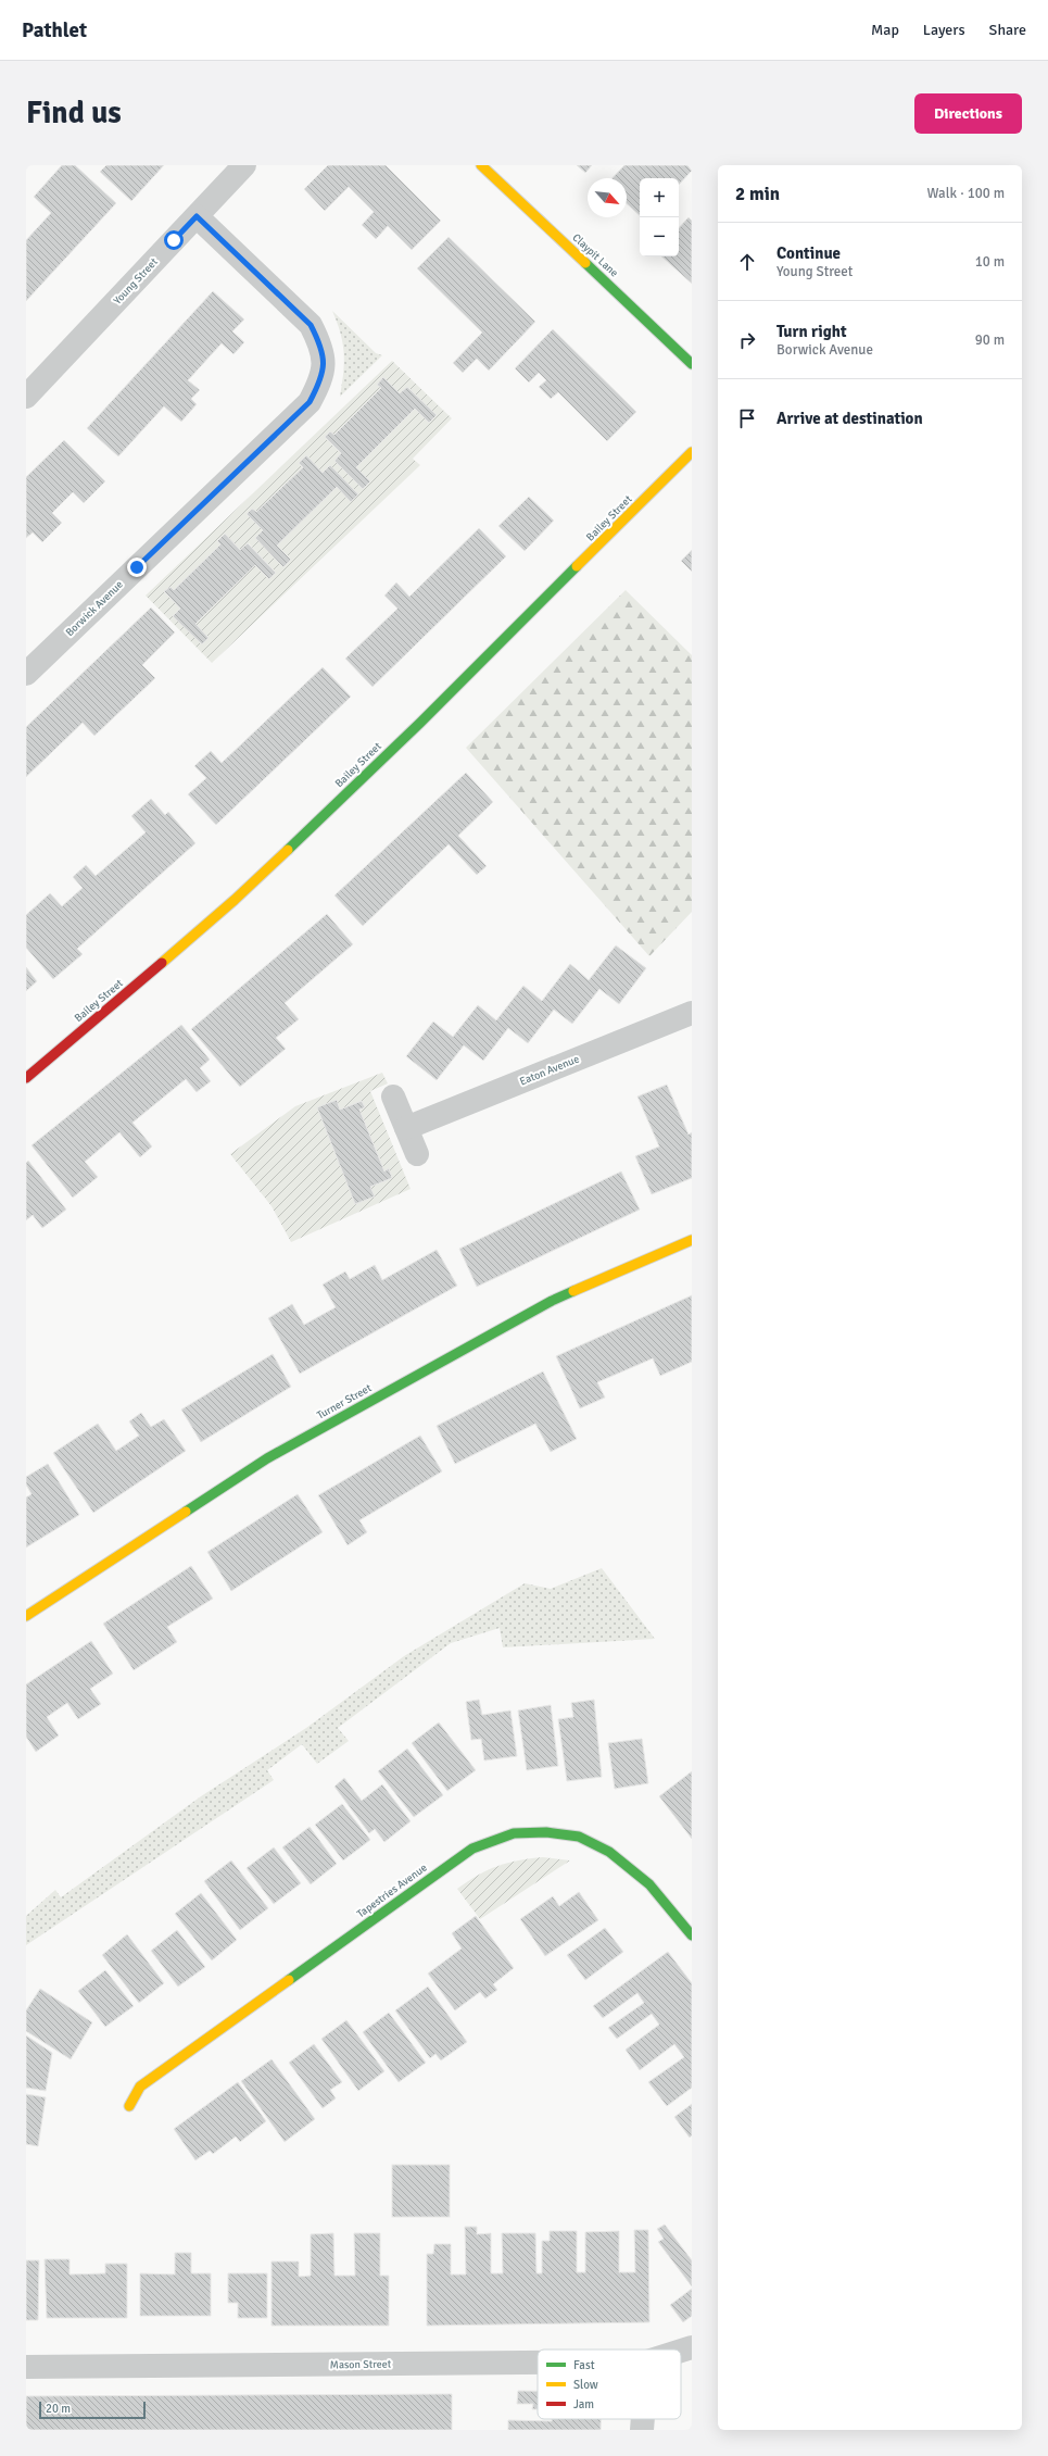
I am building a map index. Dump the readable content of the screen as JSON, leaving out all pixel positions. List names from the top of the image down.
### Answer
{
  "streets": {
    "street": [
      "Claypit Lane",
      "Young Street",
      "Bailey Street",
      "Borwick Avenue",
      "Eaton Avenue",
      "Turner Street",
      "Tapestries Avenue",
      "Mason Street"
    ]
  },
  "crossings": [
    ["Young Street", "Borwick Avenue"]
  ],
  "legend": ["Fast", "Slow", "Jam"],
  "scale_bar": "20 m",
  "north": "bottom right",
  "page": {
    "header": "Pathlet",
    "nav": ["Map", "Layers", "Share"],
    "buttons": "Directions",
    "title": "Find us",
    "heading": ["2 min", "Walk · 100 m"],
    "map_buttons": ["+", "−"],
    "list": [
      ["Continue", "Young Street", "10 m"],
      ["Turn right", "Borwick Avenue", "90 m"],
      "Arrive at destination"
    ],
    "scale": "20 m"
  }
}
